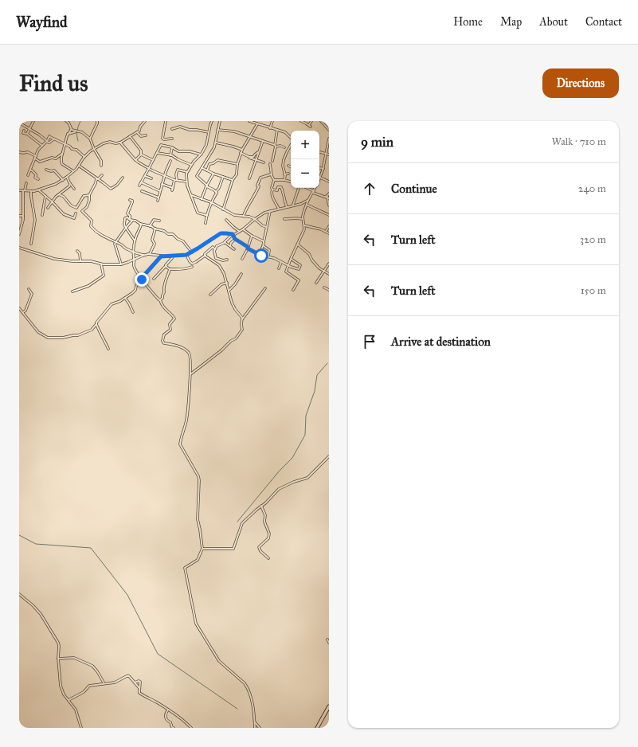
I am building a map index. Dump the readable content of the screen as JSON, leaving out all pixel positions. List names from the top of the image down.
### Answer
{
  "page": {
    "header": "Wayfind",
    "nav": [
      "Home",
      "Map",
      "About",
      "Contact"
    ],
    "buttons": "Directions",
    "title": "Find us",
    "heading": ["9 min", "Walk · 710 m"],
    "map_buttons": ["+", "−"],
    "list": [
      ["Continue", "240 m"],
      ["Turn left", "320 m"],
      ["Turn left", "150 m"],
      "Arrive at destination"
    ]
  }
}
